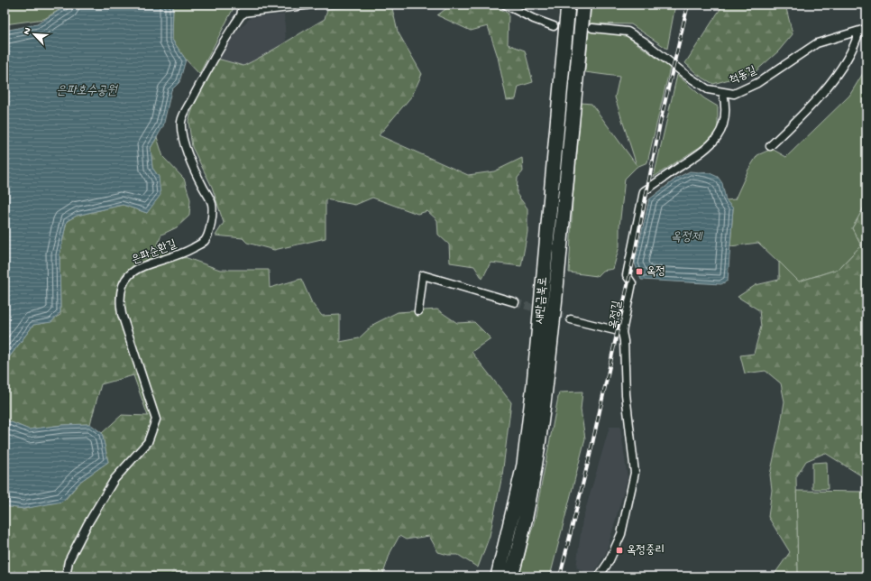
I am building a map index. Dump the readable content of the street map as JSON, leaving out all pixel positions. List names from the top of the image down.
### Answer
{
  "streets": {
    "highway": ["새만금북로"],
    "street": ["척동길", "은파순환길", "옥정길"]
  },
  "crossings": [
    ["척동길", "새만금북로"],
    ["척동길", "옥정길"]
  ],
  "water": ["은파호수공원", "옥정제"],
  "places": {
    "transit": ["옥정", "옥정중리"]
  },
  "north": "top left"
}
